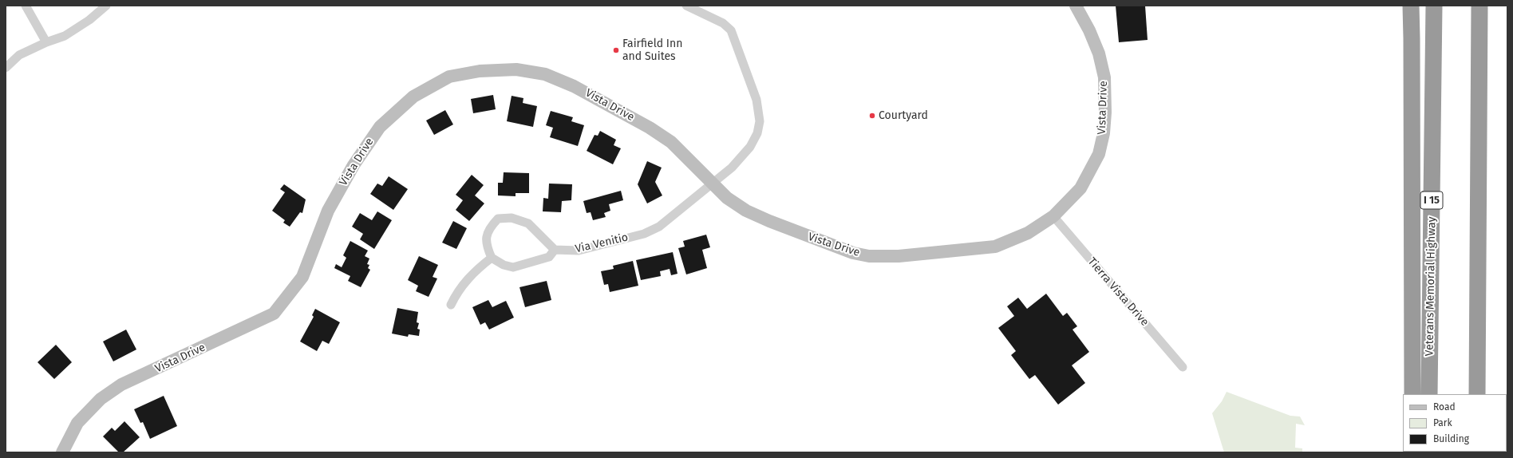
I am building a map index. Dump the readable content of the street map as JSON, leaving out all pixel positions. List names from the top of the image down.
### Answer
{
  "streets": {
    "highway": ["I 15", "Veterans Memorial Highway"],
    "street": ["Vista Drive", "Via Venitio", "Tierra Vista Drive"]
  },
  "crossings": [
    ["Vista Drive", "Via Venitio"],
    ["Vista Drive", "Tierra Vista Drive"]
  ],
  "places": ["Fairfield Inn and Suites", "Courtyard"],
  "legend": ["Road", "Park", "Building"]
}
